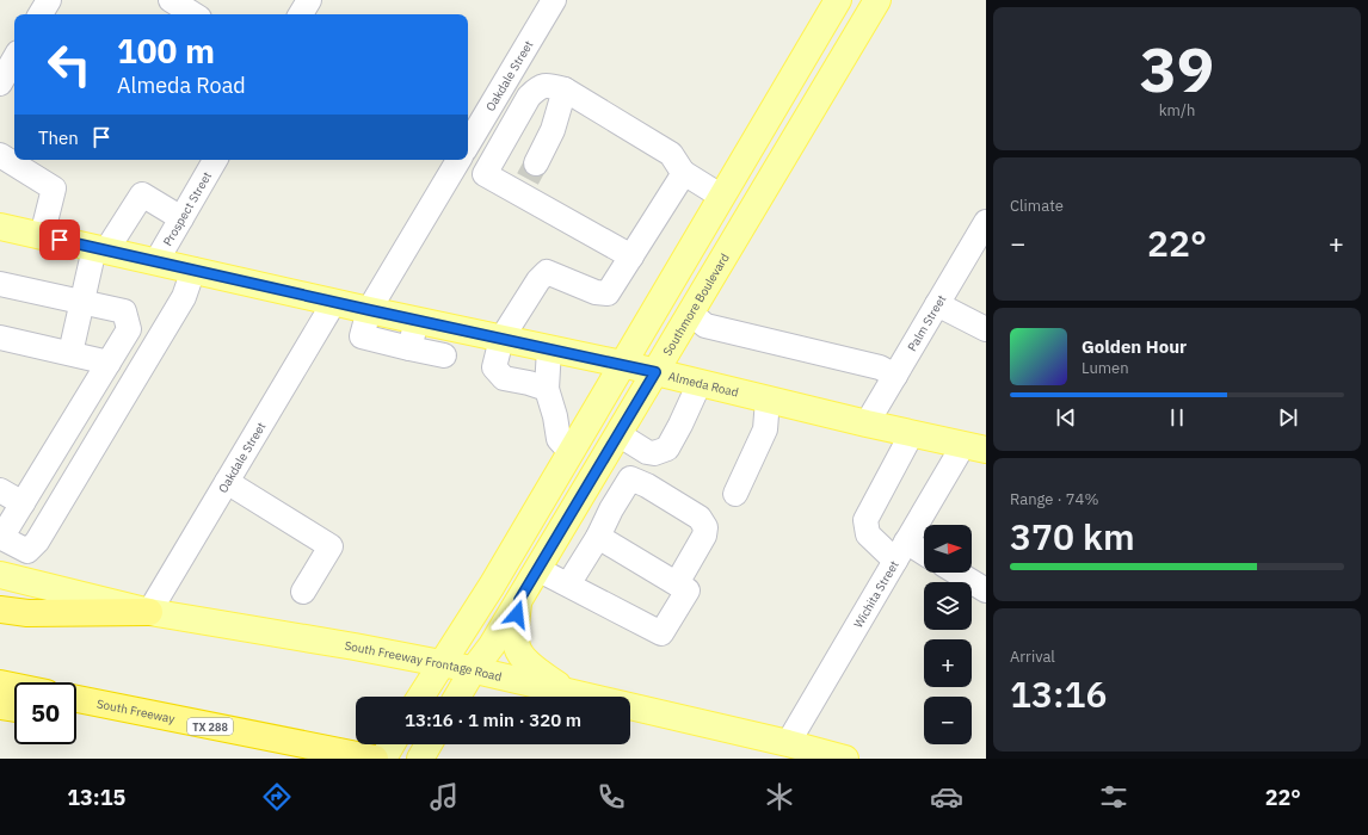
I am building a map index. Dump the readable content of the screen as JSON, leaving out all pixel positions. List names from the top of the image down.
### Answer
{
  "streets": {
    "highway": ["South Freeway", "TX 288"],
    "main road": ["Southmore Boulevard", "Almeda Road", "South Freeway Frontage Road"],
    "street": [
      "Oakdale Street",
      "Prospect Street",
      "Palm Street",
      "Wichita Street"
    ]
  },
  "crossings": [
    ["Oakdale Street", "Almeda Road"],
    ["Oakdale Street", "South Freeway Frontage Road"],
    ["Prospect Street", "Almeda Road"],
    ["Southmore Boulevard", "Almeda Road"],
    ["Southmore Boulevard", "South Freeway Frontage Road"],
    ["Palm Street", "Almeda Road"],
    ["Almeda Road", "Wichita Street"],
    ["Wichita Street", "South Freeway Frontage Road"]
  ],
  "north": "right",
  "page": {
    "tile": [
      ["39", "km/h"],
      "Climate",
      ["Range · 74%", "370 km"],
      ["Arrival", "13:16"]
    ],
    "turn": ["100 m", "Almeda Road"],
    "then": "Then",
    "heat": ["−", "22°", "+"],
    "song": ["Golden Hour", "Lumen"],
    "map_buttons": ["+", "−"],
    "limit": "50",
    "trip": "13:16 · 1 min · 320 m",
    "tabs": ["13:15", "22°"]
  }
}
